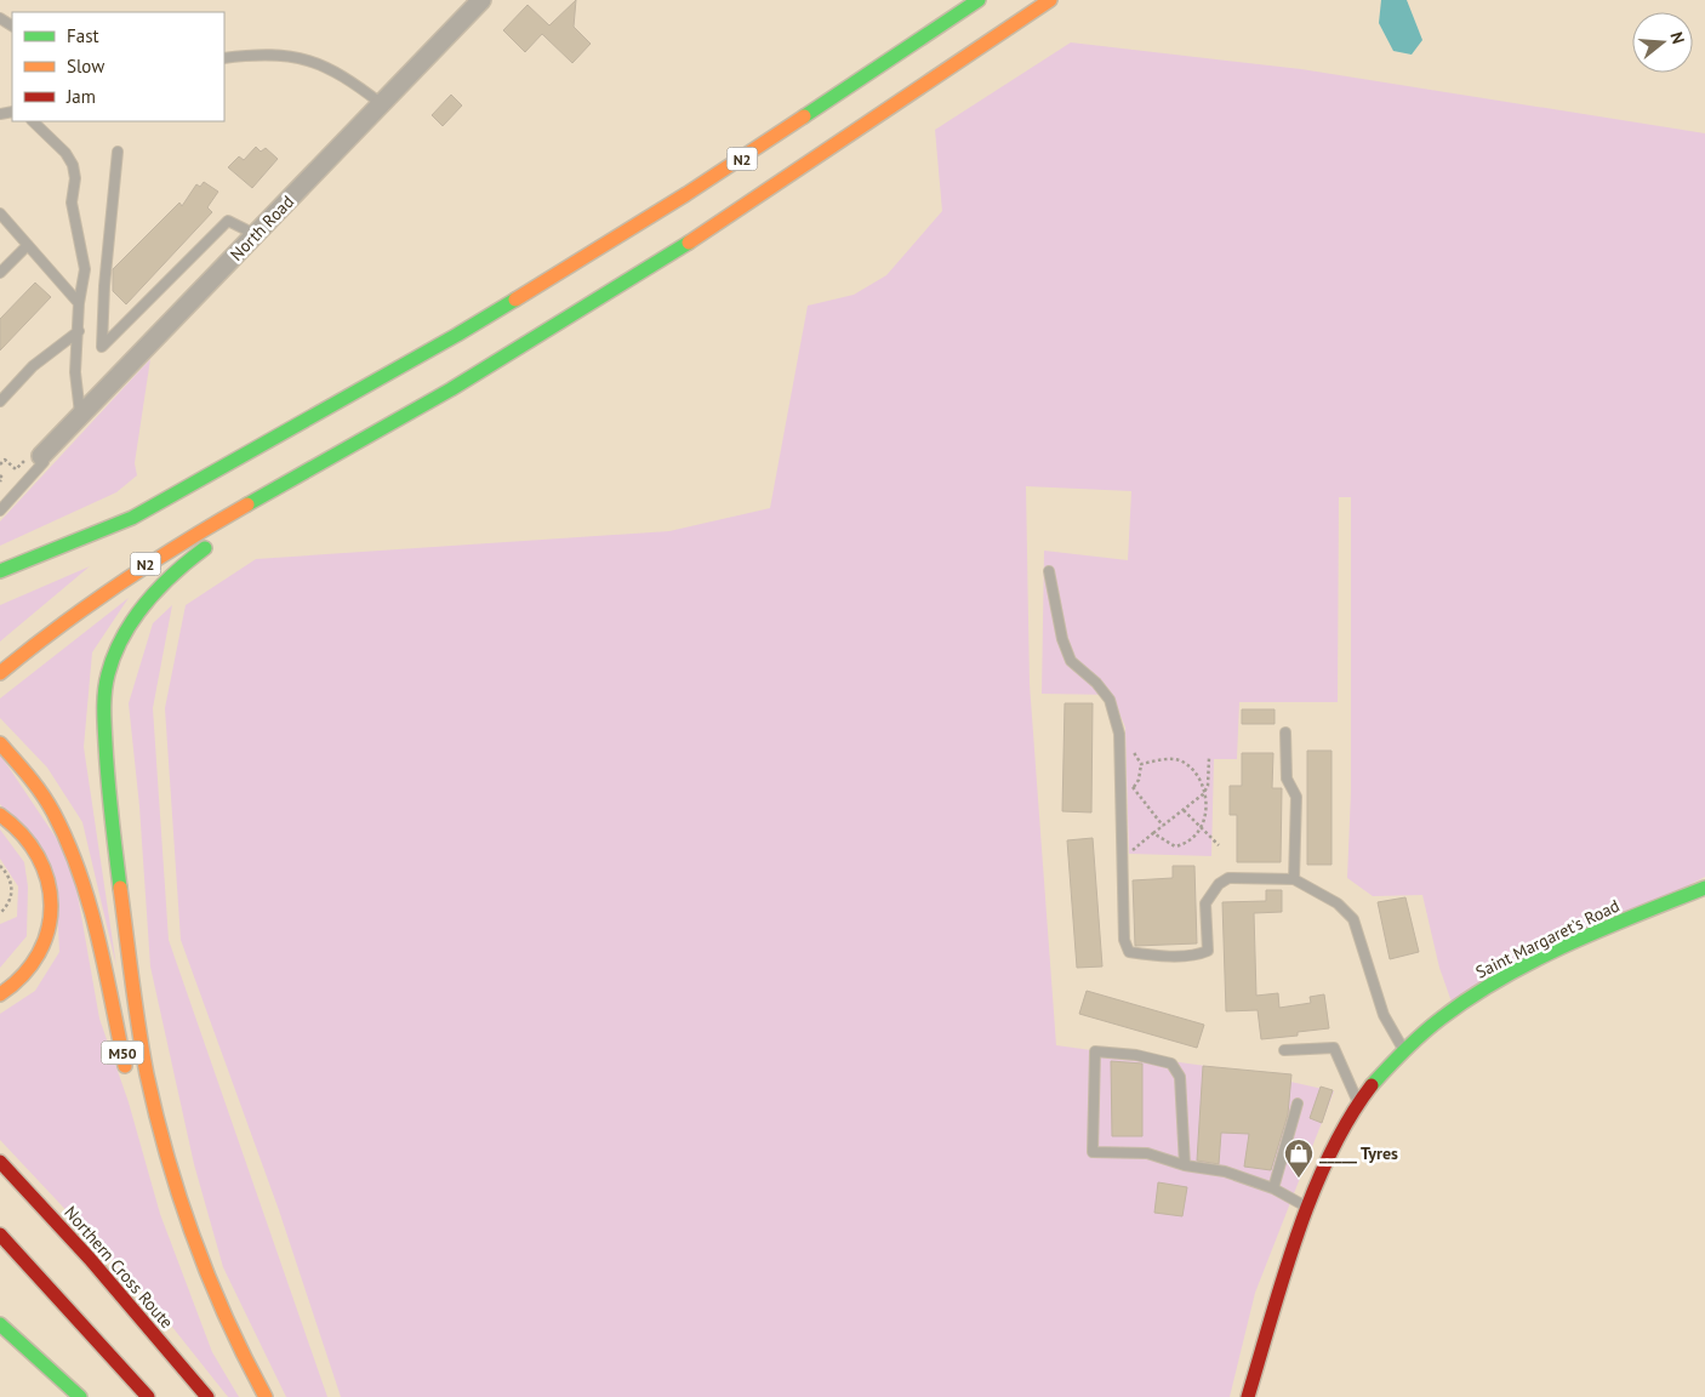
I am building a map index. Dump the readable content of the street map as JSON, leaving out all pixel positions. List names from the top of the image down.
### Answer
{
  "streets": {
    "main road": [
      "N2",
      "Saint Margaret's Road",
      "M50",
      "Northern Cross Route"
    ],
    "street": ["North Road"]
  },
  "places": {
    "shop": ["_____ Tyres"]
  },
  "legend": ["Fast", "Slow", "Jam"],
  "north": "right"
}
